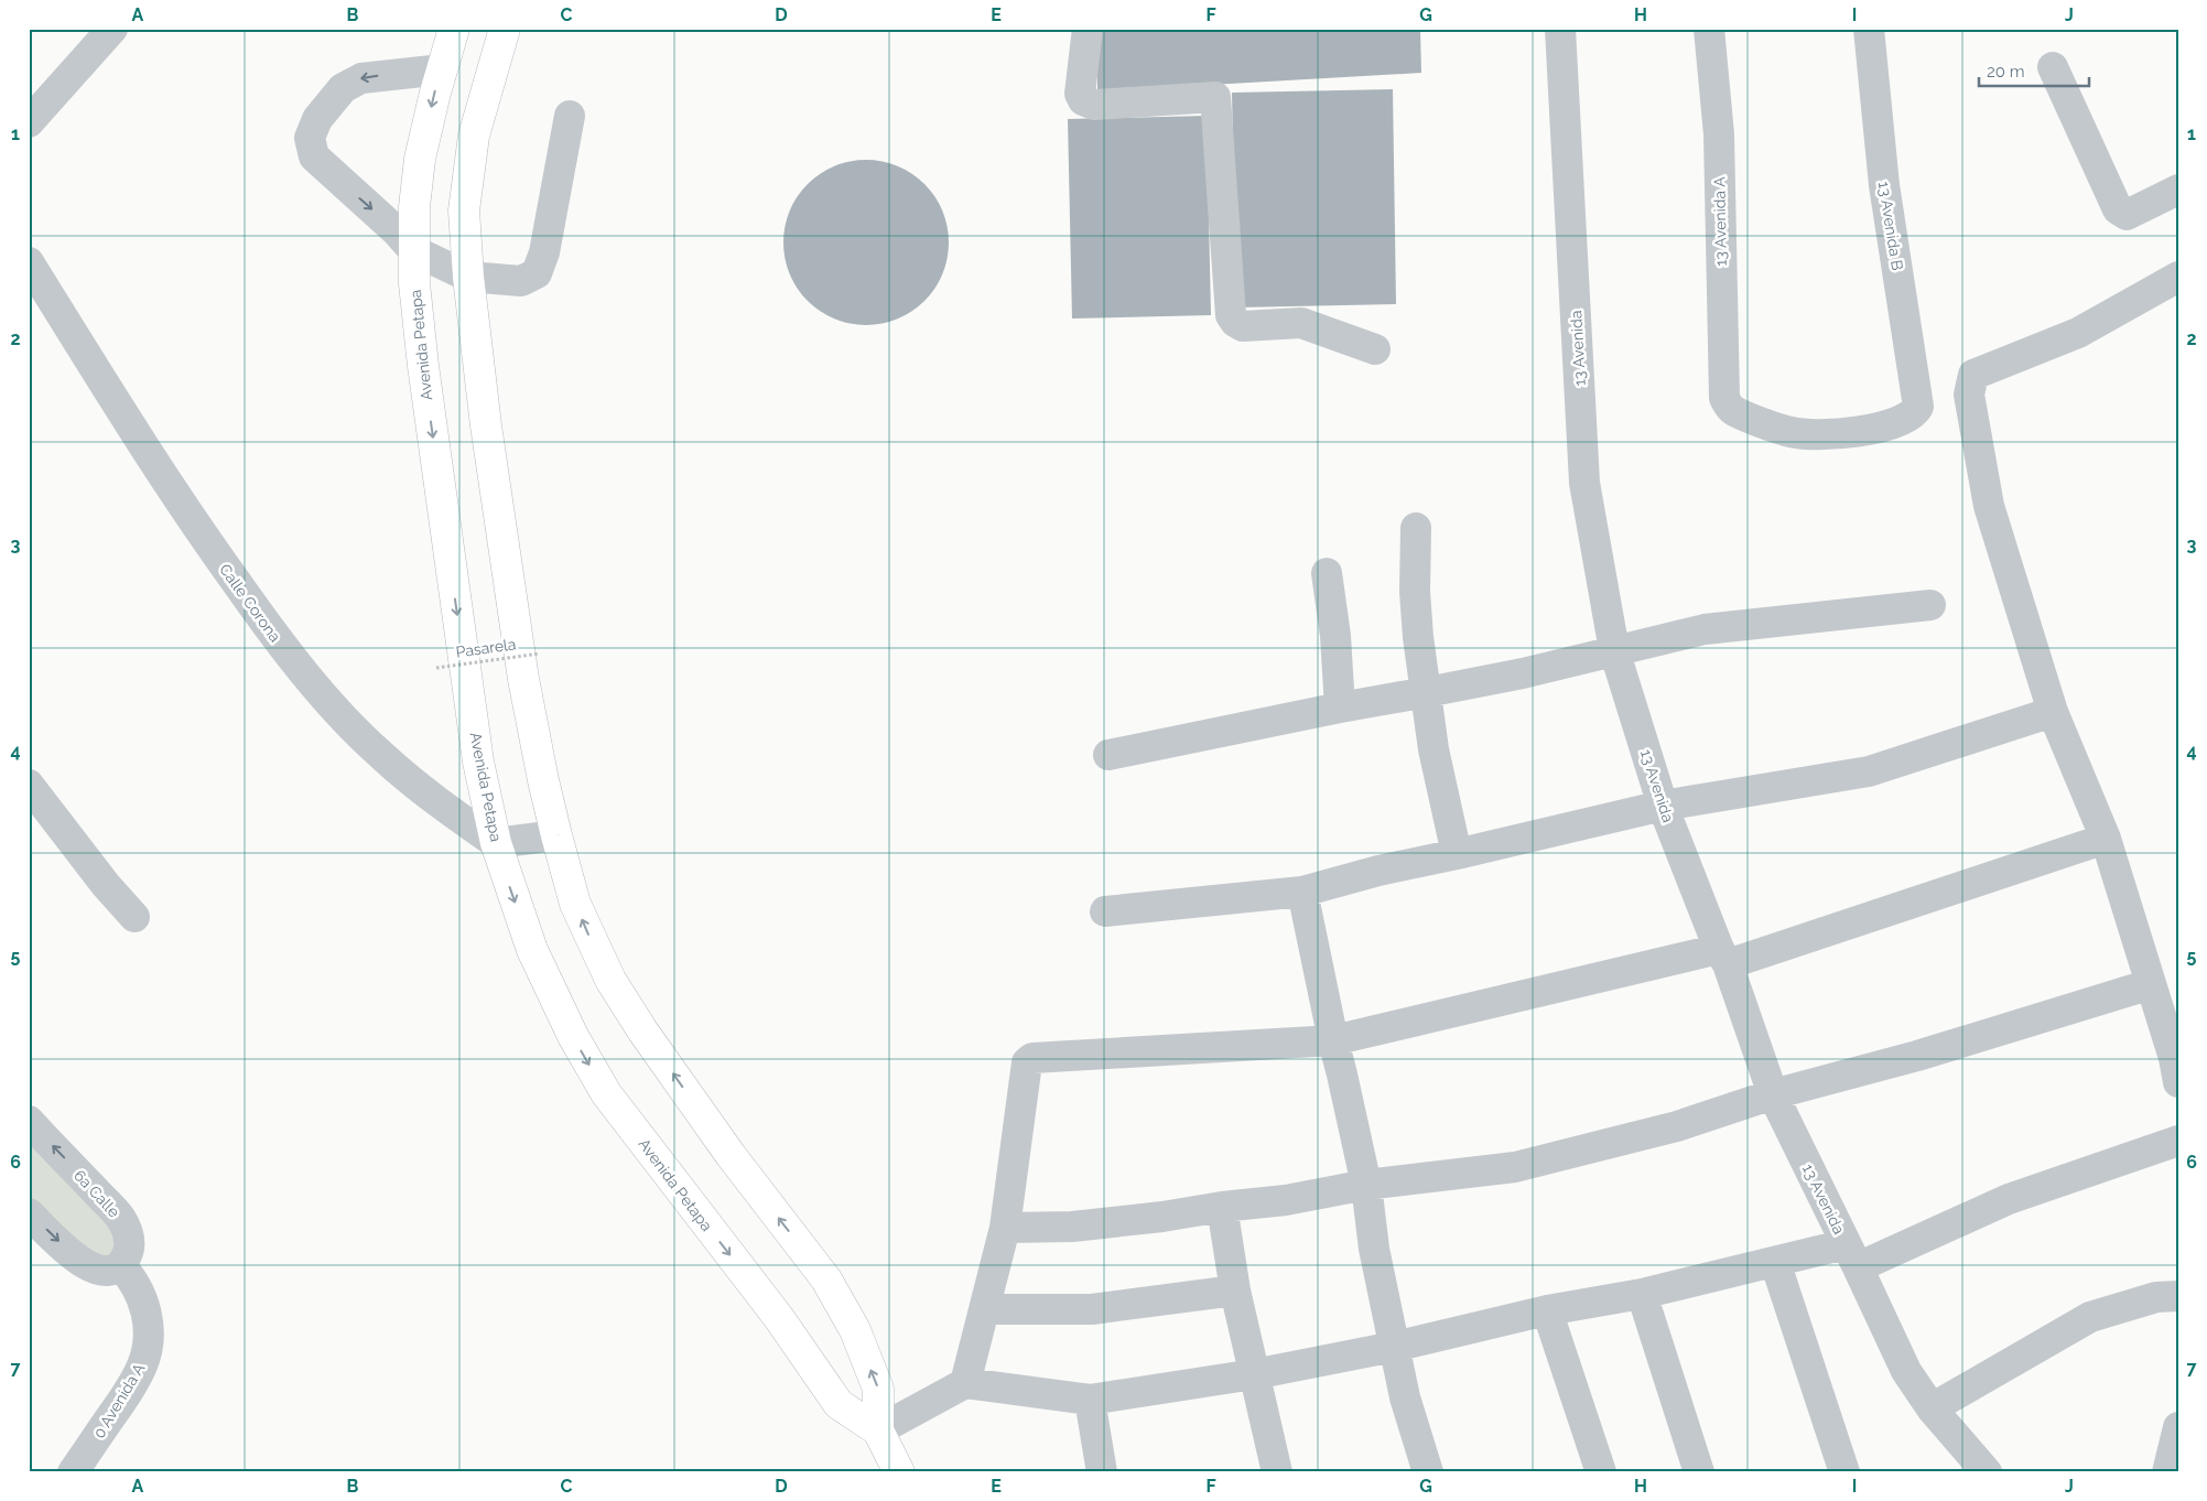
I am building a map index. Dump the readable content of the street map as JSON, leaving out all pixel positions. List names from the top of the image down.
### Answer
{
  "streets": {
    "main road": ["Avenida Petapa"],
    "street": [
      "13 Avenida A",
      "13 Avenida B",
      "13 Avenida",
      "Calle Corona",
      "6a Calle",
      "0 Avenida A"
    ],
    "path": ["Pasarela"]
  },
  "crossings": [
    ["13 Avenida A", "13 Avenida B"],
    ["Avenida Petapa", "Calle Corona"],
    ["6a Calle", "0 Avenida A"]
  ],
  "one_way": ["6a Calle"],
  "scale_bar": "20 m",
  "grid": {
    "columns": [
      "A",
      "B",
      "C",
      "D",
      "E",
      "F",
      "G",
      "H",
      "I",
      "J"
    ],
    "rows": [
      "1",
      "2",
      "3",
      "4",
      "5",
      "6",
      "7"
    ]
  }
}
